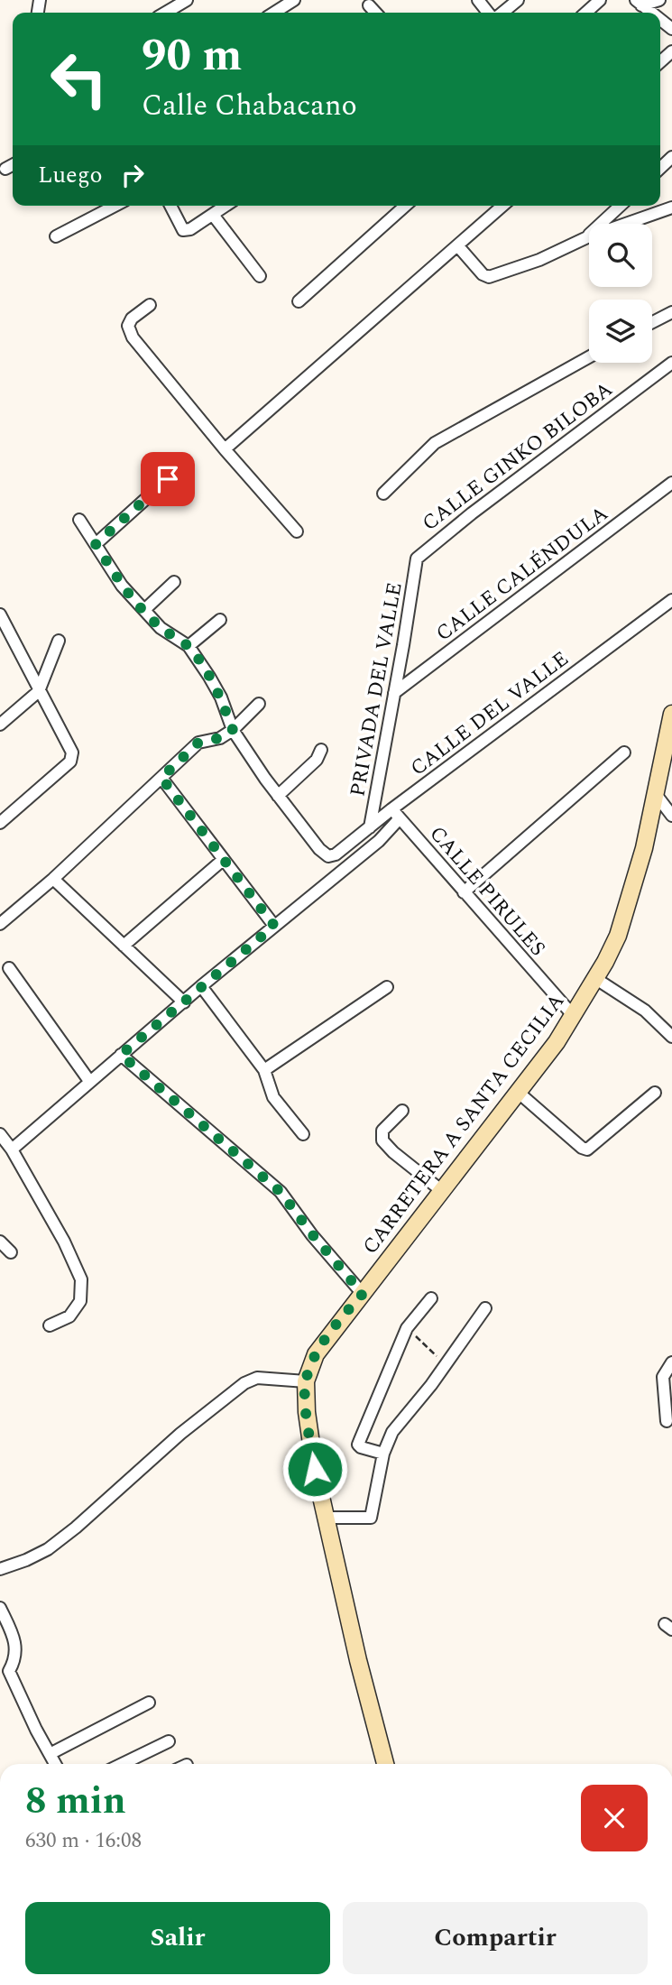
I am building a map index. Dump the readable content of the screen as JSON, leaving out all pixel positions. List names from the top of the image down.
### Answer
{
  "streets": {
    "main road": ["CARRETERA A SANTA CECILIA"],
    "street": [
      "CALLE GINKO BILOBA",
      "CALLE CALÉNDULA",
      "PRIVADA DEL VALLE",
      "CALLE DEL VALLE",
      "CALLE PIRULES"
    ]
  },
  "crossings": [
    ["CALLE GINKO BILOBA", "PRIVADA DEL VALLE"],
    ["CALLE CALÉNDULA", "PRIVADA DEL VALLE"],
    ["PRIVADA DEL VALLE", "CALLE DEL VALLE"],
    ["CALLE DEL VALLE", "CALLE PIRULES"],
    ["CALLE PIRULES", "CARRETERA A SANTA CECILIA"]
  ],
  "page": {
    "turn": ["90 m", "Calle Chabacano"],
    "then": "Luego",
    "heading": ["8 min", "630 m · 16:08"],
    "buttons": ["Salir", "Compartir"]
  }
}
